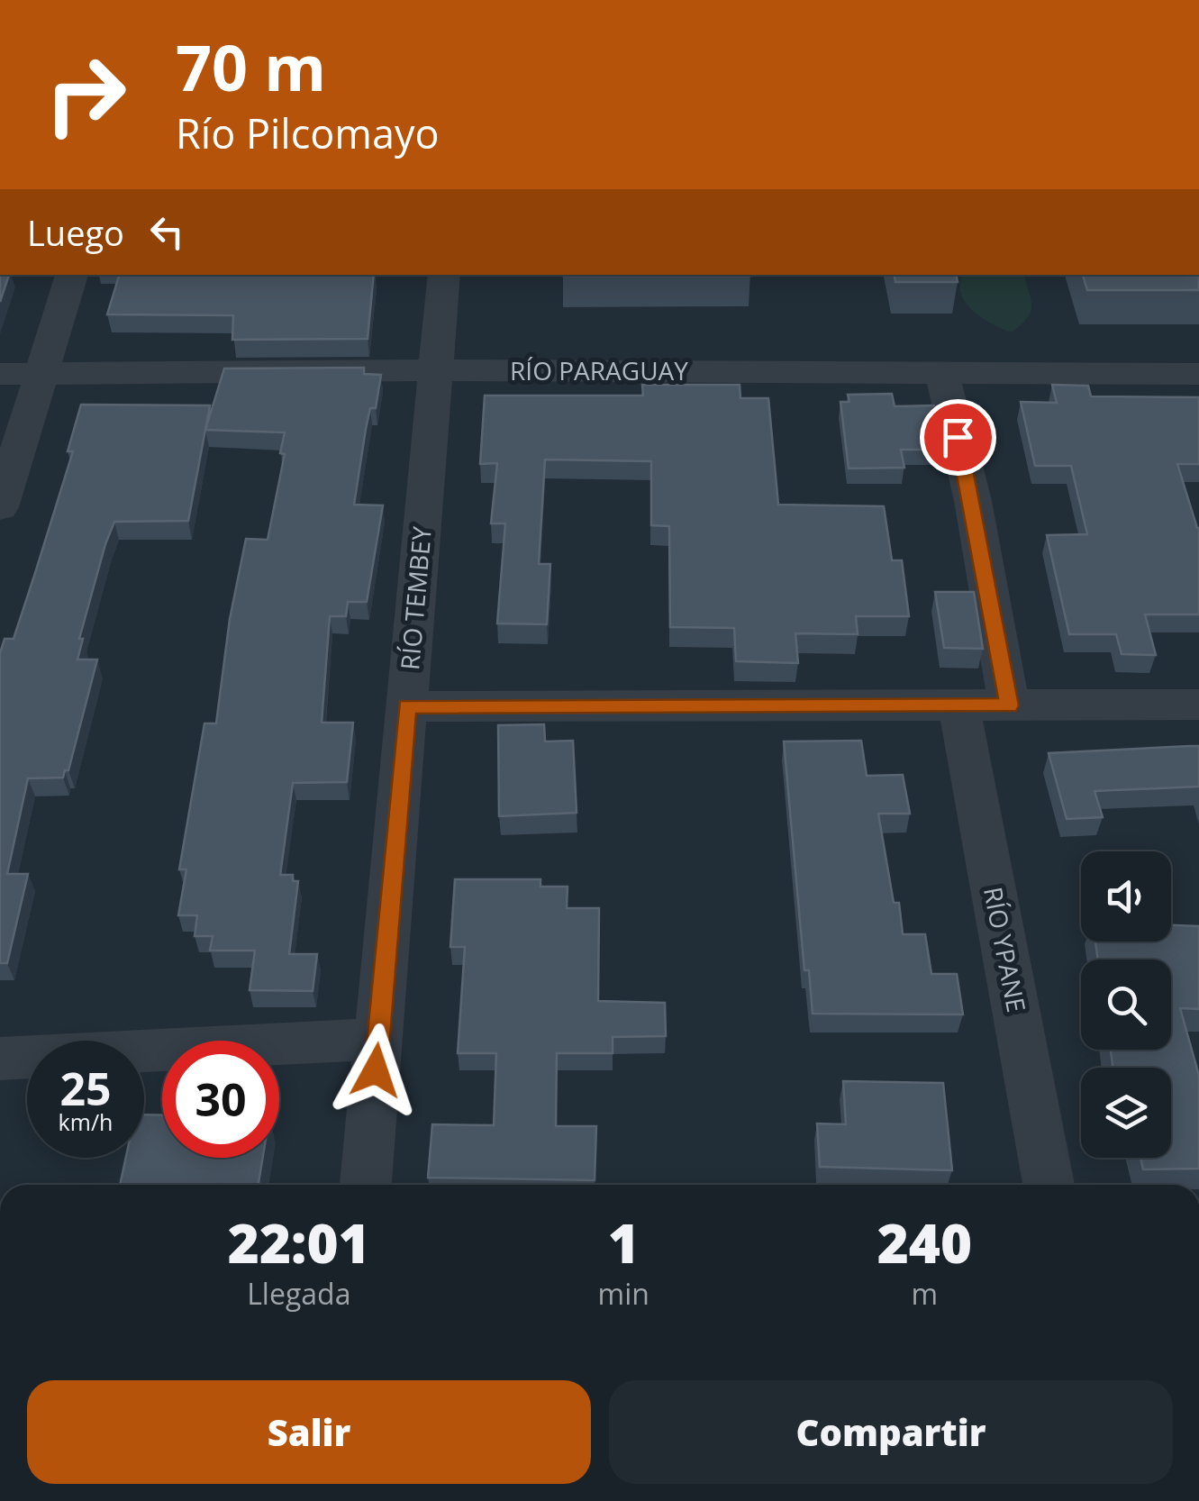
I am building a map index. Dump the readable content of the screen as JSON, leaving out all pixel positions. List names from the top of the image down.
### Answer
{
  "streets": {
    "street": ["RÍO PARAGUAY", "RÍO TEMBEY", "RÍO YPANE"]
  },
  "crossings": [
    ["RÍO PARAGUAY", "RÍO TEMBEY"]
  ],
  "page": {
    "turn": ["70 m", "Río Pilcomayo"],
    "then": "Luego",
    "speed": "25 km/h",
    "limit": "30",
    "eta": [
      "22:01",
      "Llegada",
      "1",
      "min",
      "240",
      "m"
    ],
    "buttons": ["Salir", "Compartir"]
  }
}
